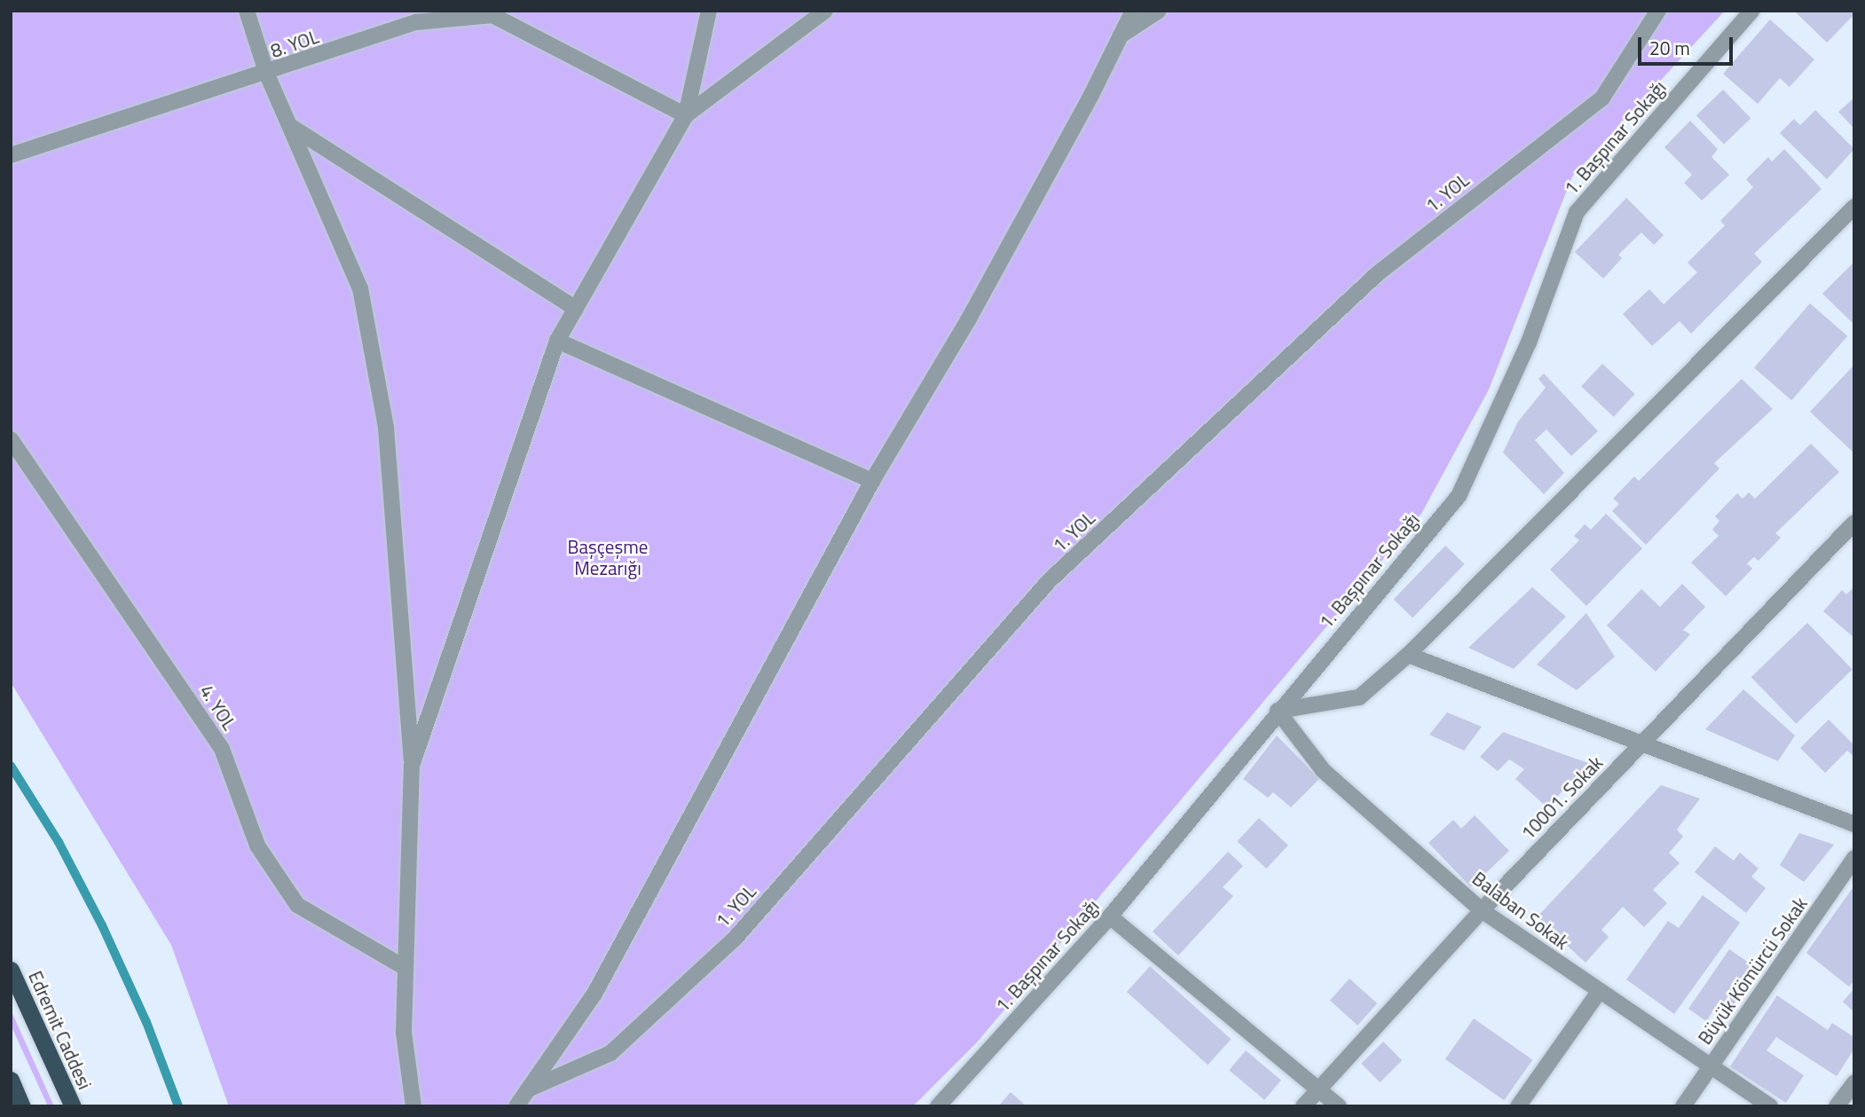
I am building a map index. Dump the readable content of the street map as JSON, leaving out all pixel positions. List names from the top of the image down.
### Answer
{
  "streets": {
    "highway": ["Edremit Caddesi"],
    "street": [
      "8. YOL",
      "1. Başpınar Sokağı",
      "1. YOL",
      "4. YOL",
      "10001. Sokak",
      "Balaban Sokak",
      "Büyük Kömürcü Sokak"
    ]
  },
  "crossings": [
    ["1. Başpınar Sokağı", "Balaban Sokak"],
    ["10001. Sokak", "Balaban Sokak"],
    ["Balaban Sokak", "Büyük Kömürcü Sokak"]
  ],
  "parks": ["Başçeşme Mezarığı"],
  "scale_bar": "20 m"
}
